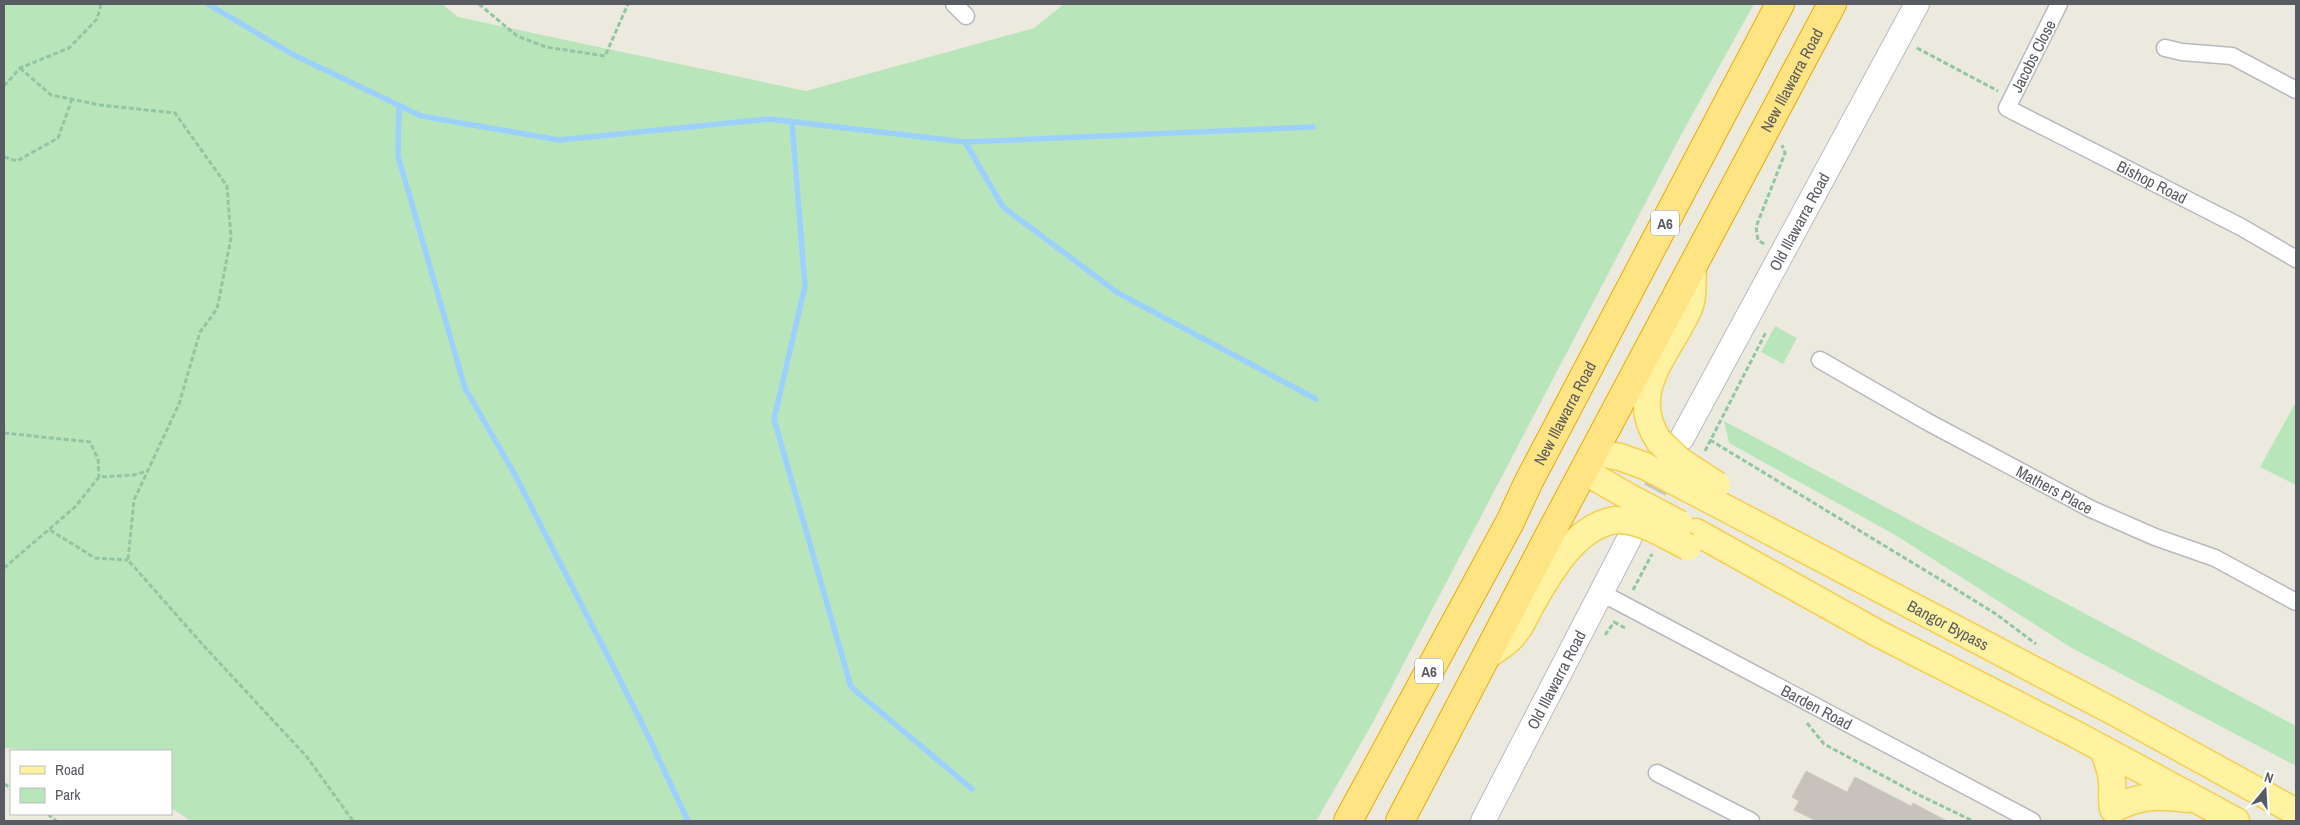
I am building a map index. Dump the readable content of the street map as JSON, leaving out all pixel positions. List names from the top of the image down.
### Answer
{
  "streets": {
    "highway": ["New Illawarra Road", "A6"],
    "main road": ["Bangor Bypass"],
    "street": [
      "Jacobs Close",
      "Bishop Road",
      "Old Illawarra Road",
      "Mathers Place",
      "Barden Road"
    ]
  },
  "crossings": [
    ["Jacobs Close", "Bishop Road"],
    ["New Illawarra Road", "Bangor Bypass"],
    ["Old Illawarra Road", "Barden Road"]
  ],
  "legend": ["Road", "Park"],
  "north": "top"
}
